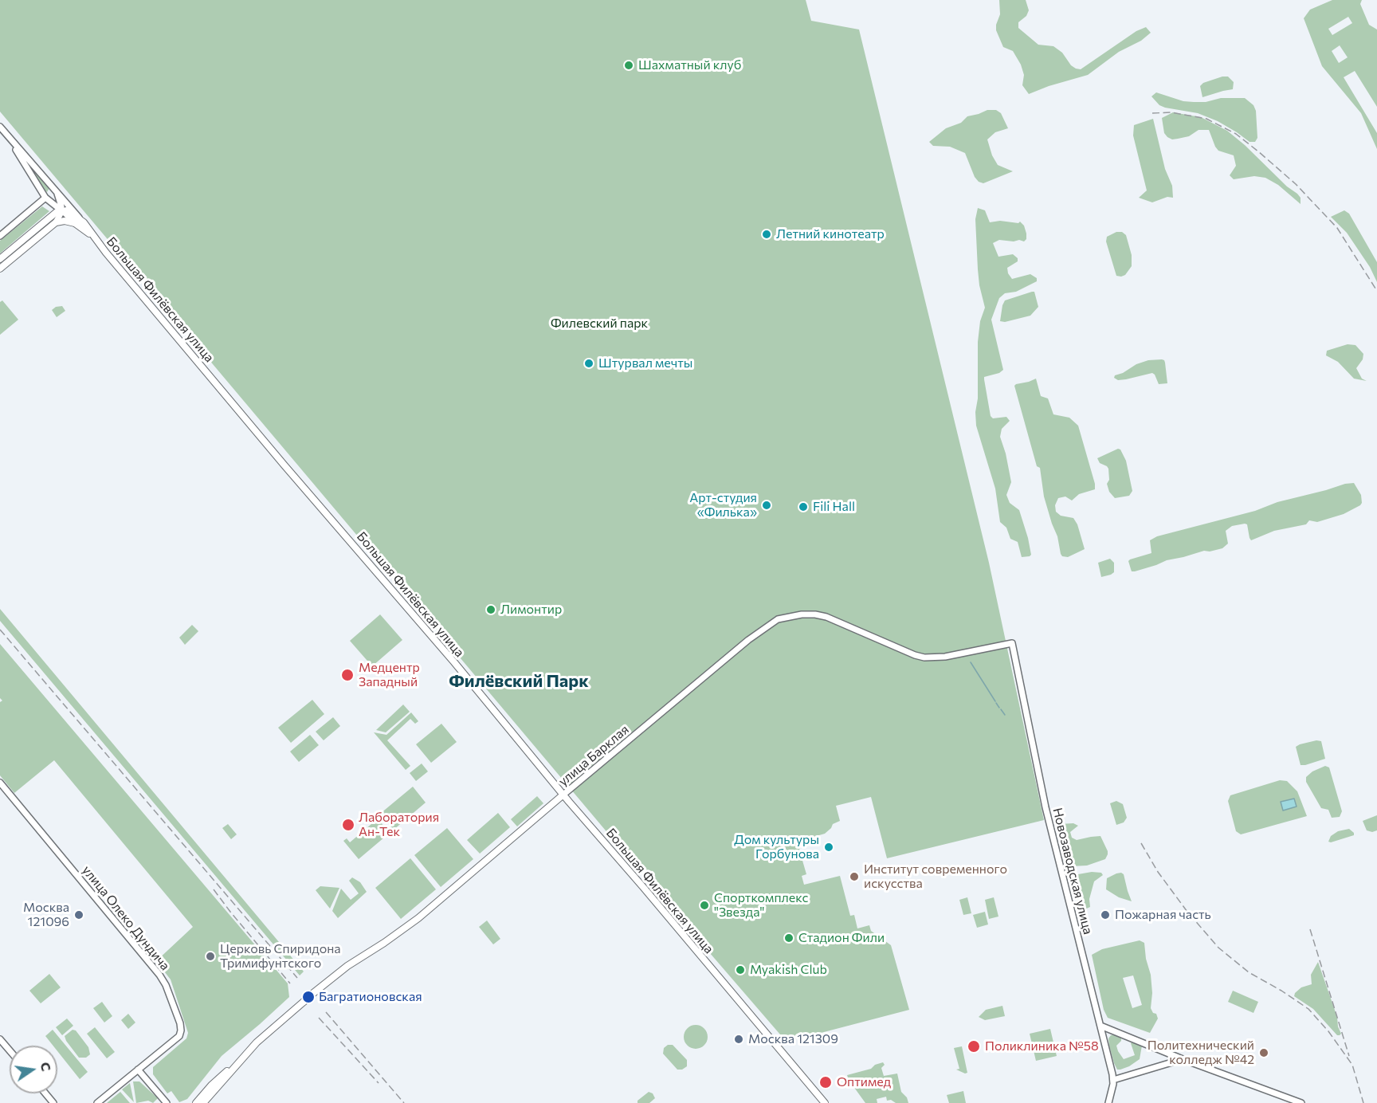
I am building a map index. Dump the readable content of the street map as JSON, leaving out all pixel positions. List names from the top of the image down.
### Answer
{
  "streets": {
    "main road": ["Большая Филёвская улица", "улица Барклая"],
    "street": ["Новозаводская улица", "улица Олеко Дундича"]
  },
  "crossings": [
    ["Большая Филёвская улица", "улица Барклая"],
    ["улица Барклая", "Новозаводская улица"]
  ],
  "districts": ["Филёвский Парк"],
  "parks": ["Филевский парк"],
  "places": [
    "Шахматный клуб",
    "Летний кинотеатр",
    "Штурвал мечты",
    "Арт-студия «Филька»",
    "Fili Hall",
    "Лимонтир",
    "Медцентр Западный",
    "Лаборатория Ан-Тек",
    "Дом культуры Горбунова",
    "Институт современного искусства",
    "Спорткомплекс \"Звезда\"",
    "Москва 121096",
    "Пожарная часть",
    "Стадион Фили",
    "Церковь Спиридона Тримифунтского",
    "Myakish Club",
    "Багратионовская",
    "Москва 121309",
    "Поликлиника №58",
    "Политехнический колледж №42",
    "Оптимед"
  ],
  "north": "right"
}
